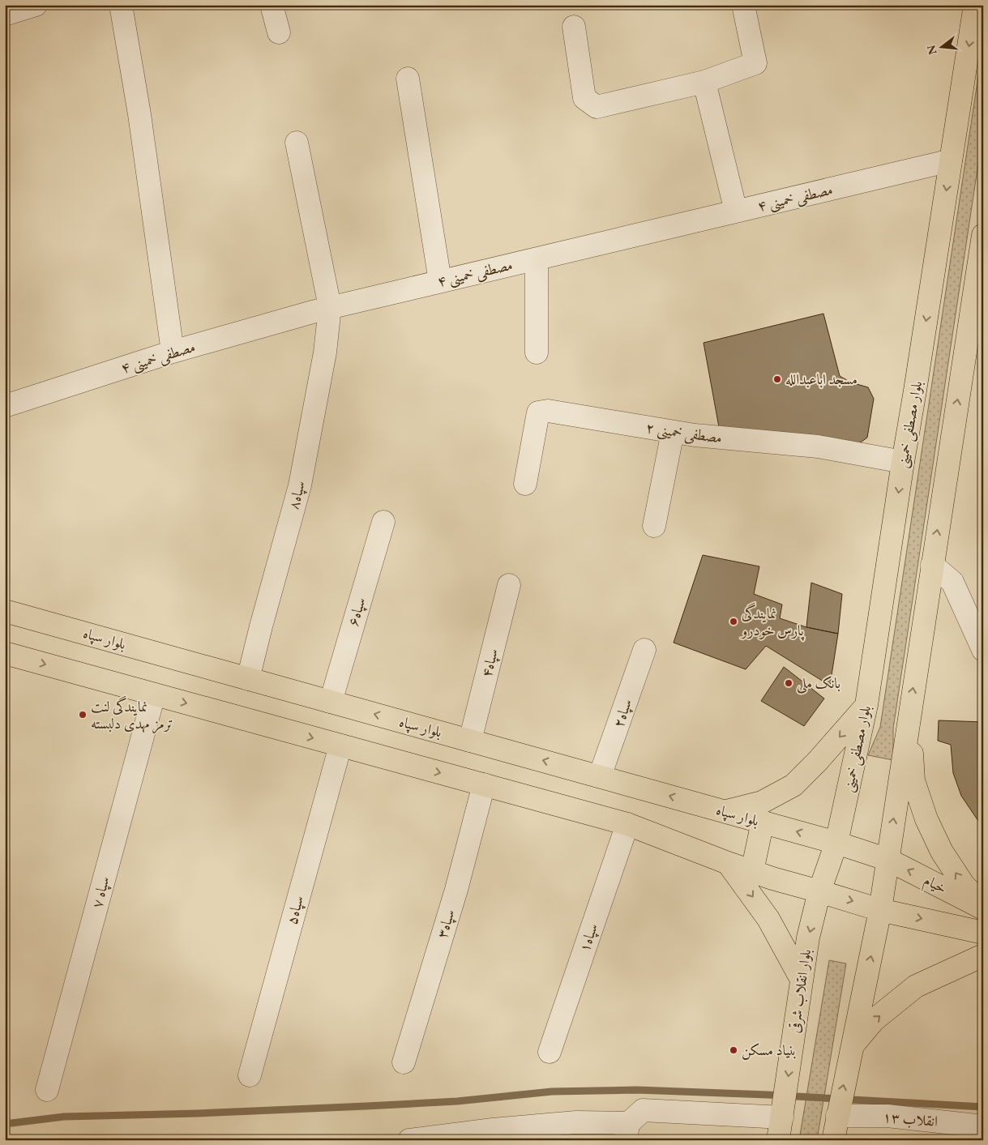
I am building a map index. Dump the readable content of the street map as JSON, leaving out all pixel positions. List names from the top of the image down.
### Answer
{
  "streets": {
    "main road": [
      "بلوار مصطفی خمینی",
      "بلوار سپاه",
      "خیام",
      "بلوار انقلاب شرقی"
    ],
    "street": [
      "مصطفی خمینی ۴",
      "مصطفی خمینی ۲",
      "سپاه۸",
      "سپاه۶",
      "سپاه۴",
      "سپاه۲",
      "سپاه ۷",
      "سپاه۵",
      "سپاه۳",
      "سپاه۱",
      "انقلاب ۱۳"
    ]
  },
  "crossings": [
    ["مصطفی خمینی ۴", "بلوار مصطفی خمینی"],
    ["مصطفی خمینی ۴", "سپاه۸"],
    ["بلوار مصطفی خمینی", "مصطفی خمینی ۲"],
    ["بلوار مصطفی خمینی", "بلوار سپاه"],
    ["بلوار مصطفی خمینی", "بلوار انقلاب شرقی"],
    ["سپاه۸", "بلوار سپاه"],
    ["سپاه۶", "بلوار سپاه"],
    ["بلوار سپاه", "سپاه۴"],
    ["بلوار سپاه", "سپاه۲"],
    ["بلوار سپاه", "خیام"]
  ],
  "places": [
    "مسجد اباعبدالله",
    "نمایندگی پارس خودرو",
    "بانک ملی",
    "نمایندگی لنت ترمز مهدی دلبسته",
    "بنیاد مسکن"
  ],
  "north": "left"
}
